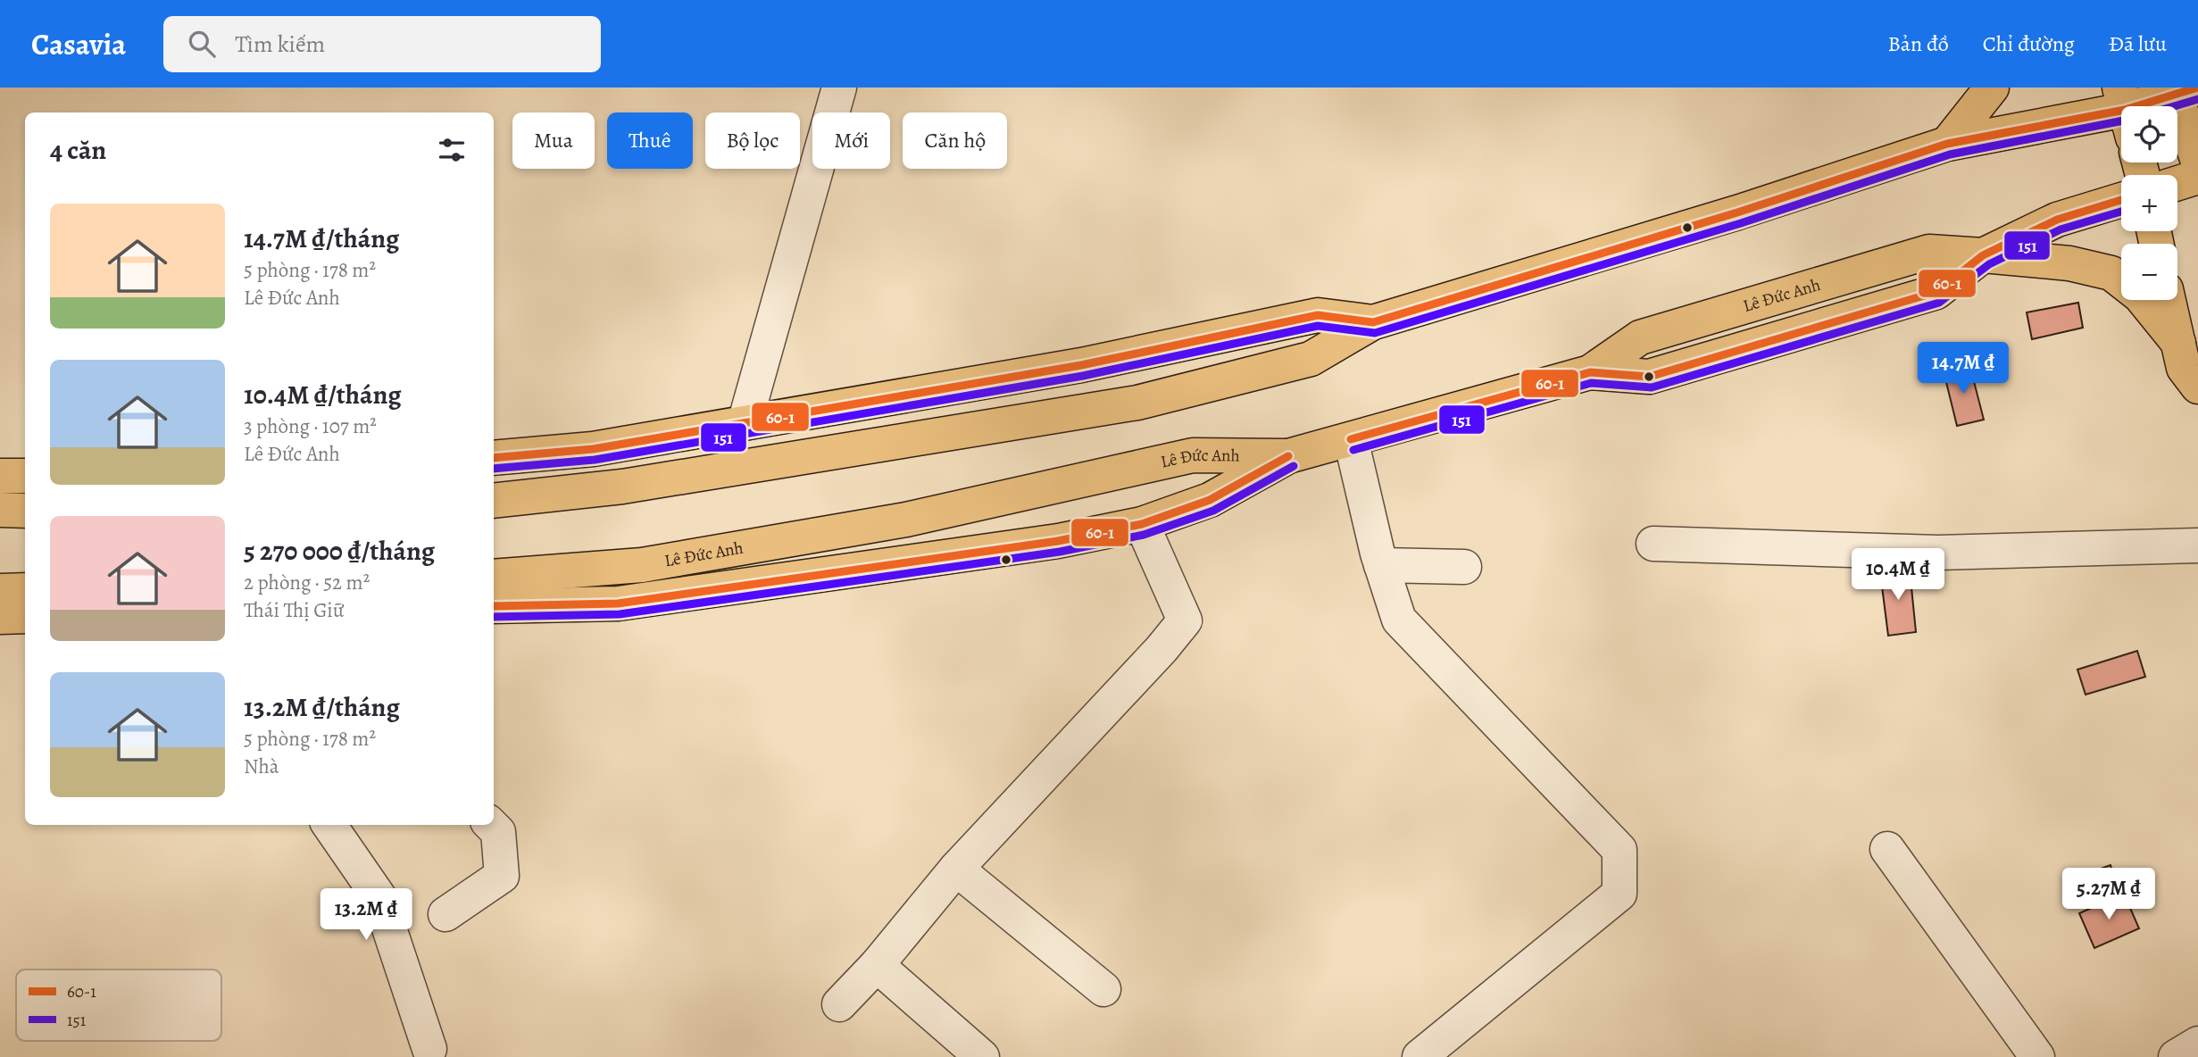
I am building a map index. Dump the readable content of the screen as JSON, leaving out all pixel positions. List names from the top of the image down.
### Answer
{
  "streets": {
    "main road": ["Lê Đức Anh"]
  },
  "lines": ["transit line 60-1", "transit line 151"],
  "legend": ["60-1", "151"],
  "page": {
    "header": "Casavia",
    "search": "Tìm kiếm",
    "nav": ["Bản đồ", "Chỉ đường", "Đã lưu"],
    "map_buttons": ["+", "−"],
    "chip": [
      "Mua",
      "Thuê",
      "Bộ lọc",
      "Mới",
      "Căn hộ"
    ],
    "heading": "4 căn",
    "list": [
      {
        "name": "14.7M ₫/tháng",
        "note": "5 phòng · 178 m² · Lê Đức Anh"
      },
      {
        "name": "10.4M ₫/tháng",
        "note": "3 phòng · 107 m² · Lê Đức Anh"
      },
      {
        "name": "5 270 000 ₫/tháng",
        "note": "2 phòng · 52 m² · Thái Thị Giữ"
      },
      {
        "name": "13.2M ₫/tháng",
        "note": "5 phòng · 178 m² · Nhà"
      }
    ],
    "price": [
      "14.7M ₫",
      "10.4M ₫",
      "5.27M ₫",
      "13.2M ₫"
    ]
  }
}
